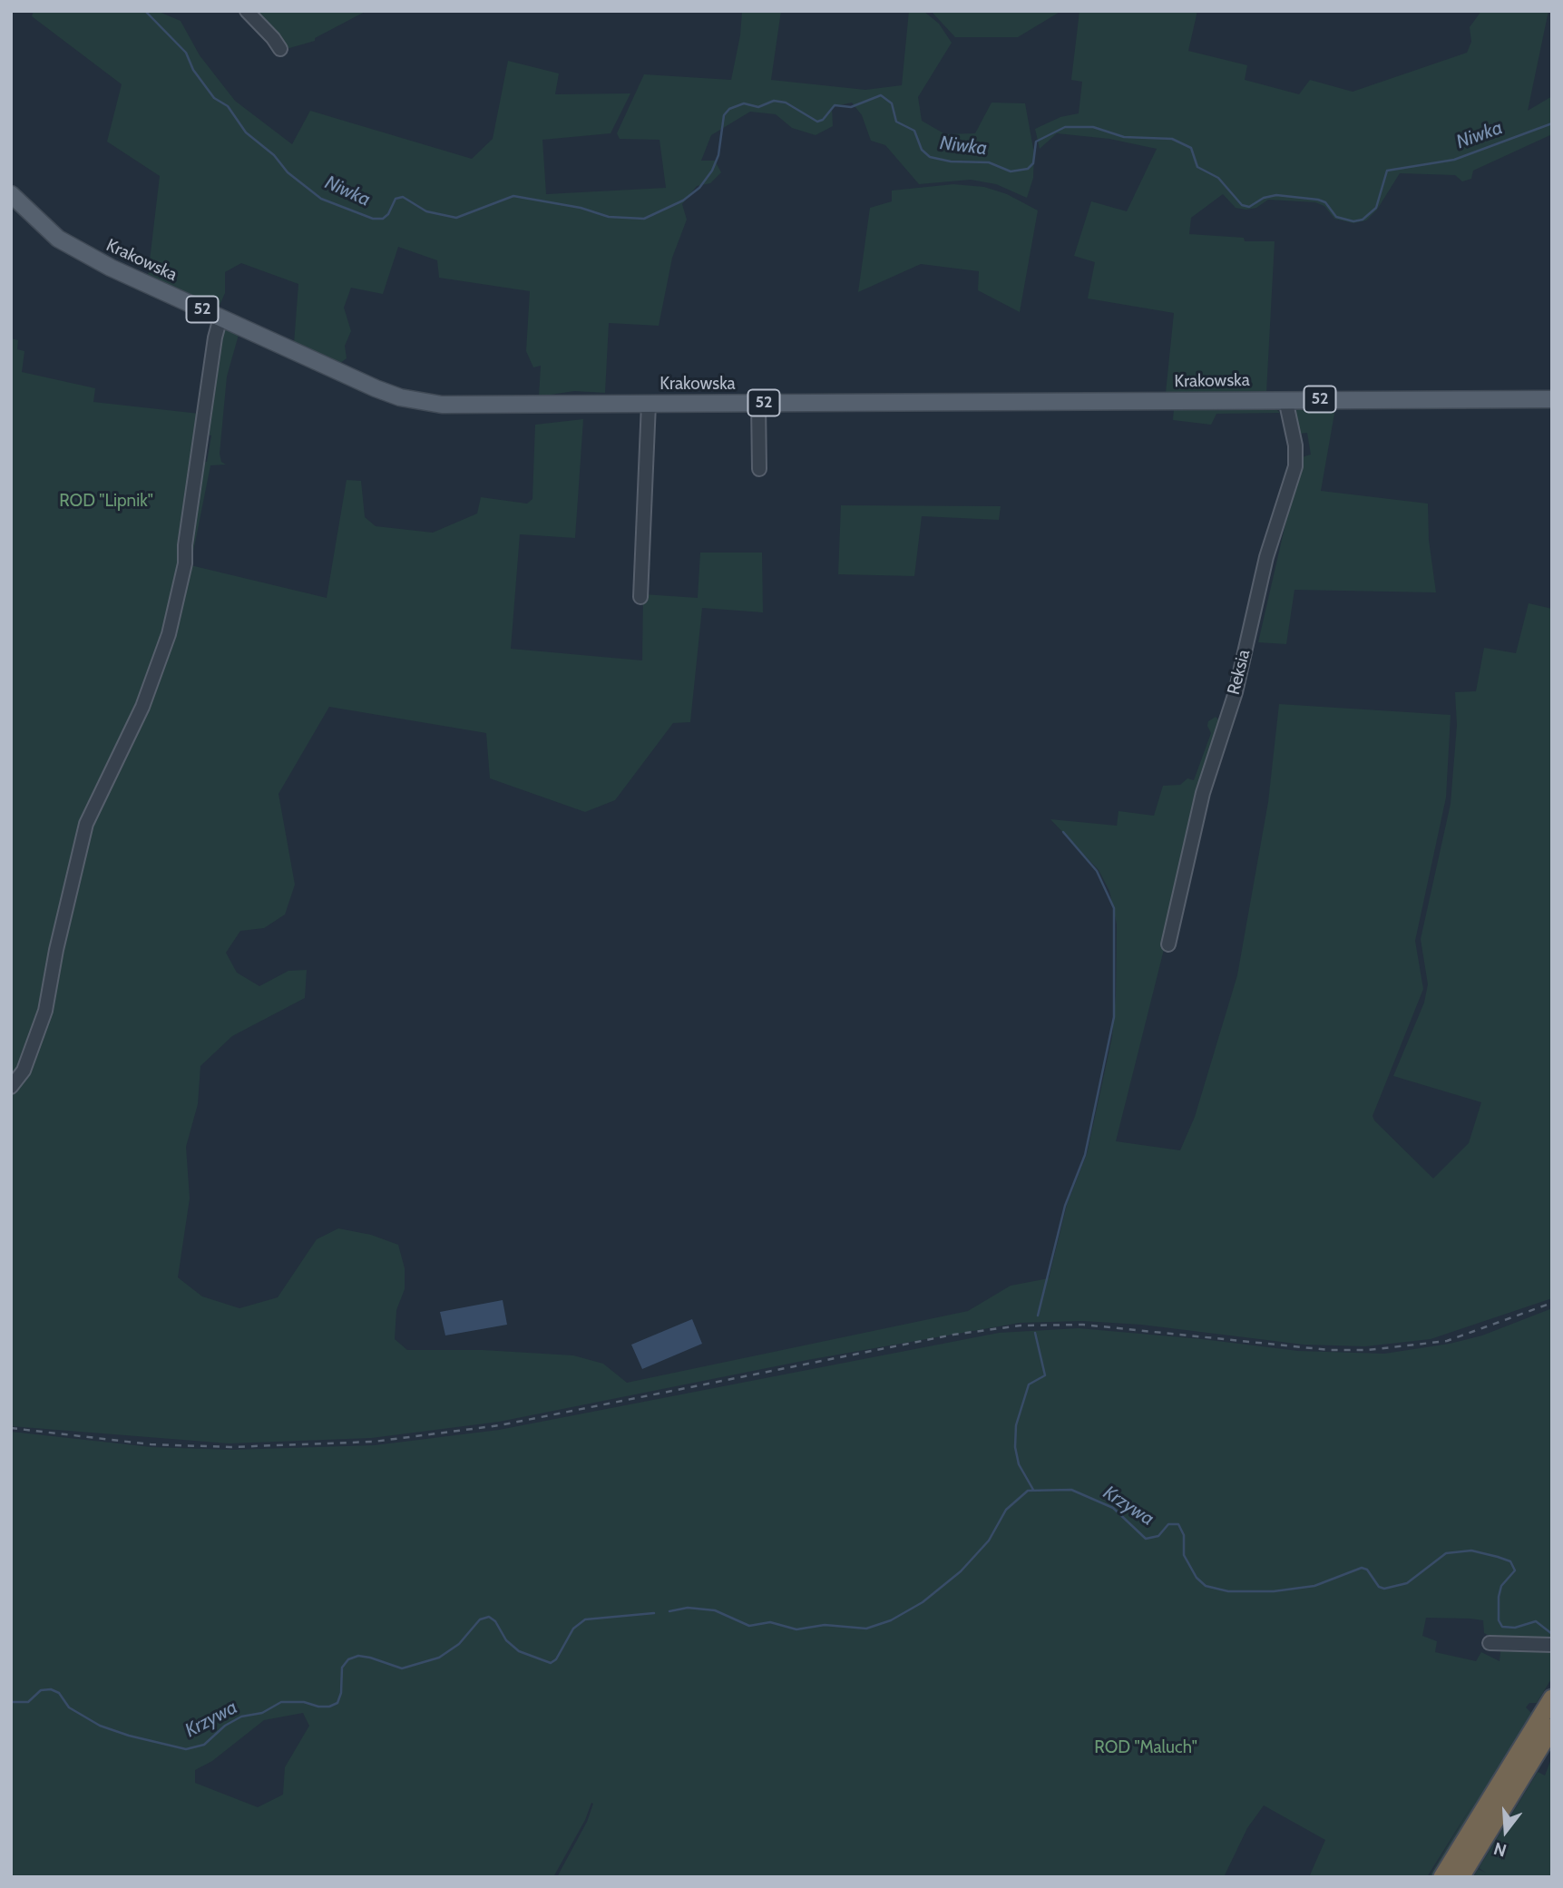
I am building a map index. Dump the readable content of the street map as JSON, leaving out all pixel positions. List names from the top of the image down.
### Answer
{
  "streets": {
    "main road": ["Krakowska", "52"],
    "street": ["Reksia"]
  },
  "crossings": [
    ["Krakowska", "Reksia"]
  ],
  "water": ["Niwka", "Krzywa"],
  "parks": ["ROD \"Lipnik\"", "ROD \"Maluch\""],
  "north": "bottom"
}
